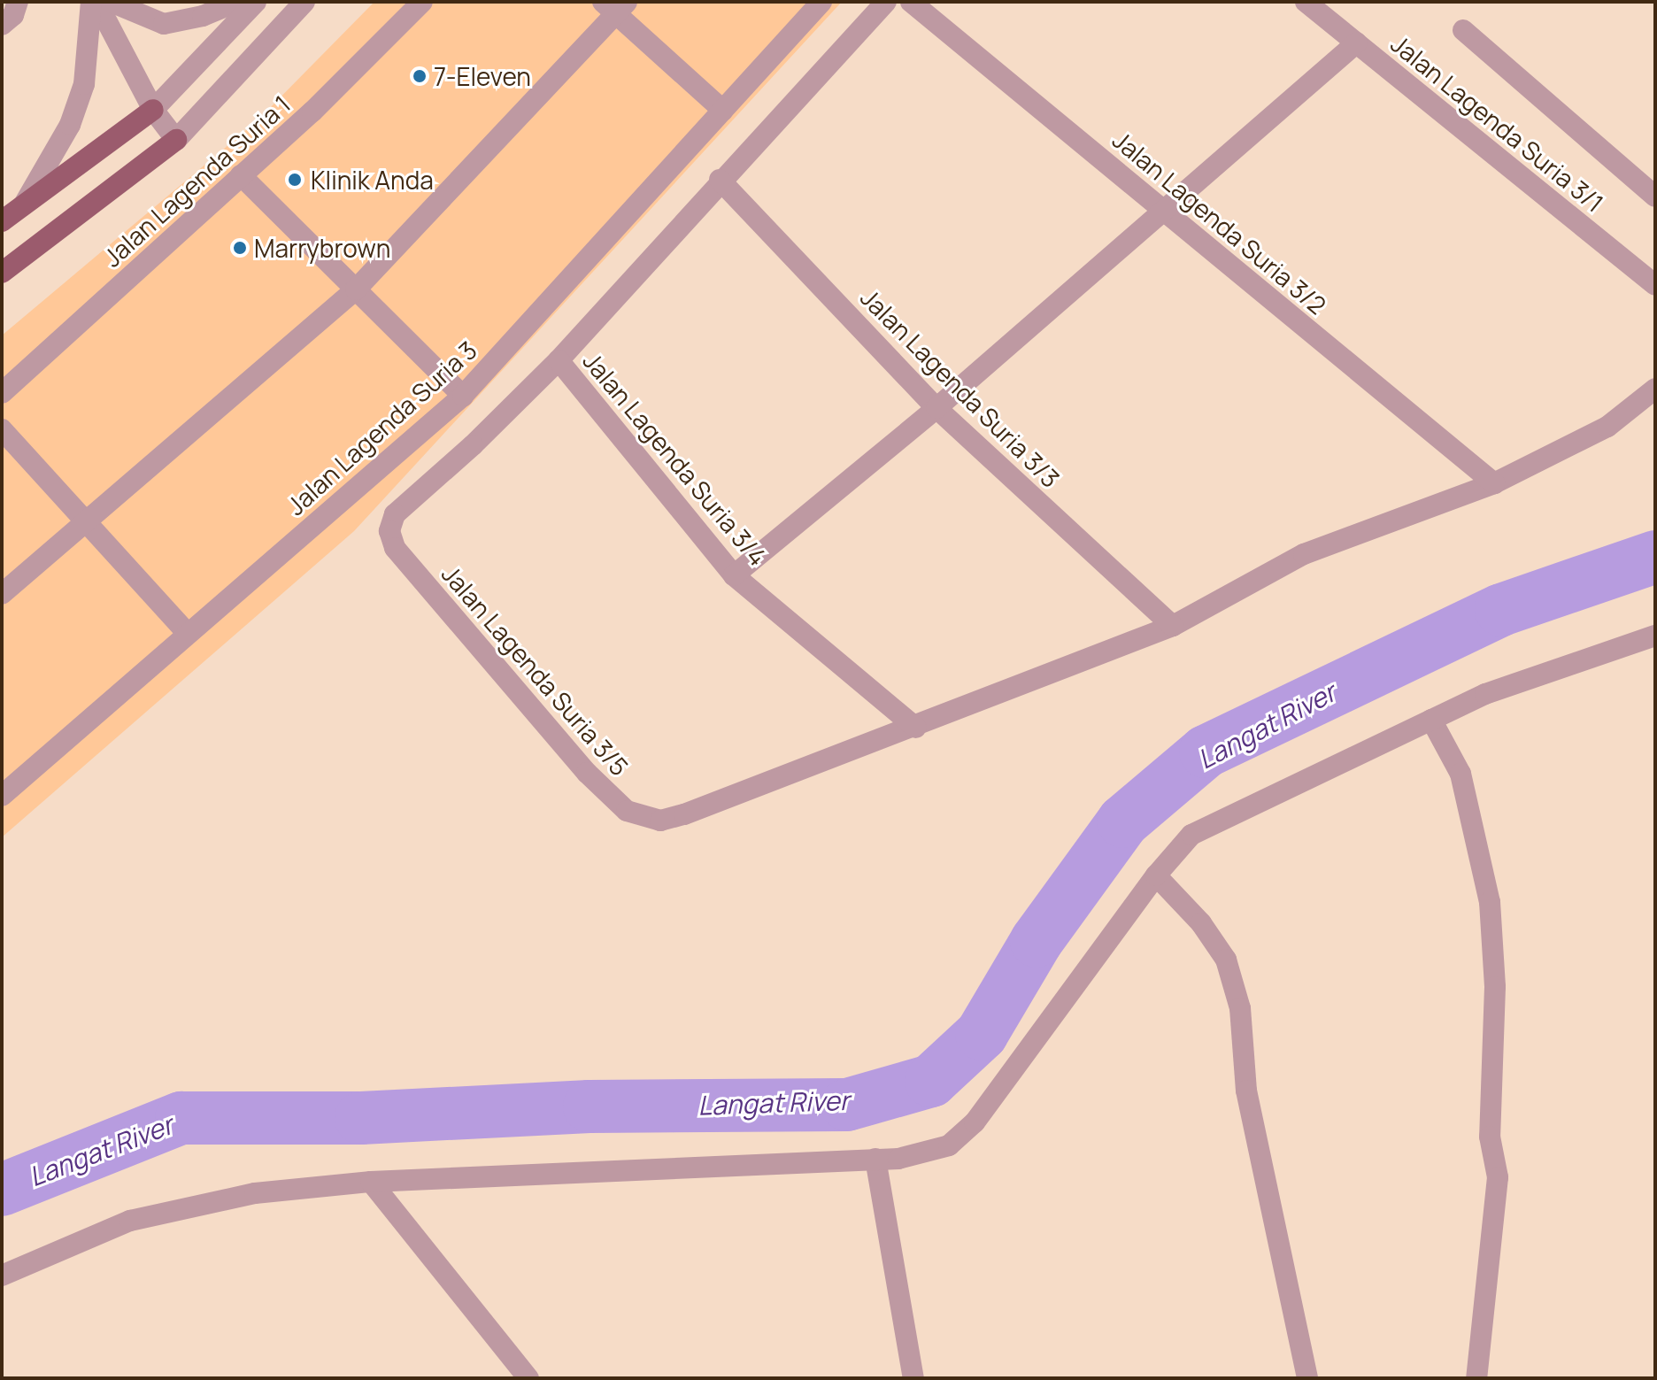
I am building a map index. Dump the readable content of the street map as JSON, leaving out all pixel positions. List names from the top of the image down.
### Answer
{
  "streets": {
    "street": [
      "Jalan Lagenda Suria 3/1",
      "Jalan Lagenda Suria 1",
      "Jalan Lagenda Suria 3/2",
      "Jalan Lagenda Suria 3/3",
      "Jalan Lagenda Suria 3",
      "Jalan Lagenda Suria 3/4",
      "Jalan Lagenda Suria 3/5"
    ]
  },
  "crossings": [
    ["Jalan Lagenda Suria 3/4", "Jalan Lagenda Suria 3/5"]
  ],
  "water": ["Langat River"],
  "places": ["7-Eleven", "Klinik Anda", "Marrybrown"]
}
